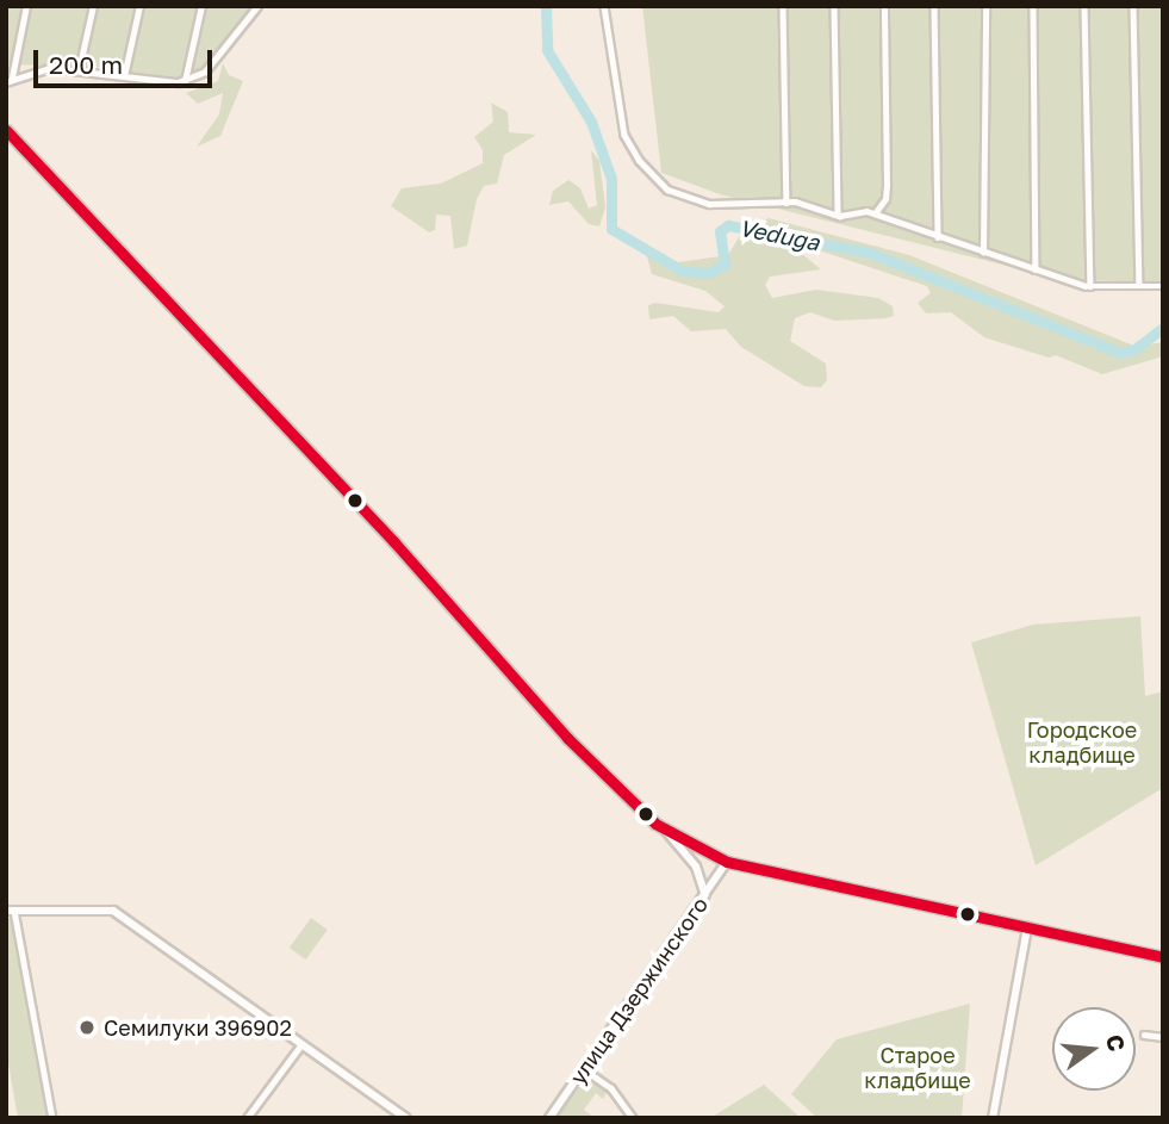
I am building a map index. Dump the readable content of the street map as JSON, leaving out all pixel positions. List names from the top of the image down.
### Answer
{
  "streets": {
    "street": ["улица Дзержинского"]
  },
  "water": ["Veduga"],
  "parks": ["Городское кладбище", "Старое кладбище"],
  "places": ["Семилуки 396902"],
  "scale_bar": "200 m",
  "north": "right"
}
